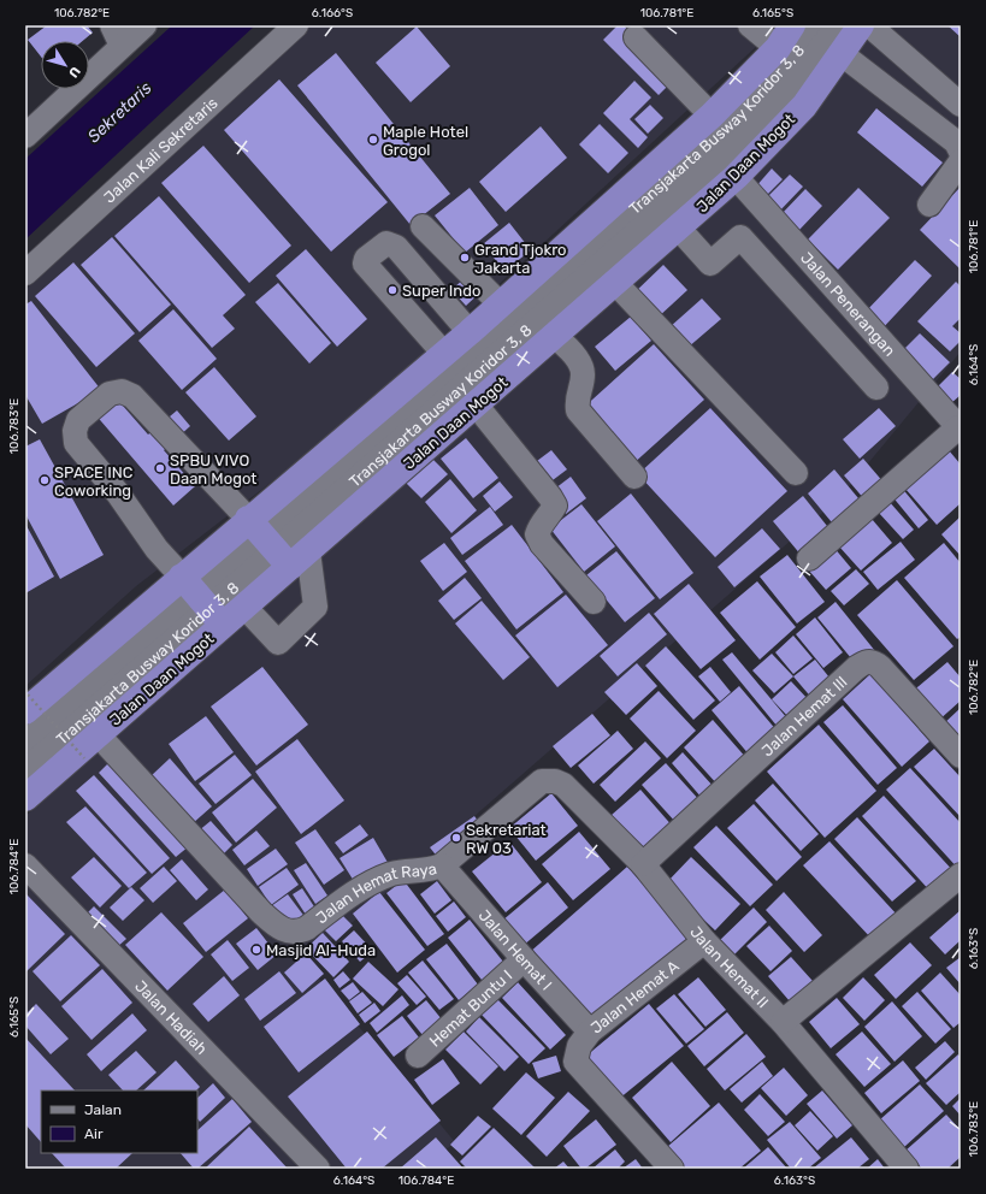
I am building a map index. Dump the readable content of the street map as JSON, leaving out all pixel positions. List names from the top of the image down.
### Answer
{
  "streets": {
    "highway": ["Jalan Daan Mogot"],
    "street": [
      "Transjakarta Busway Koridor 3, 8",
      "Jalan Kali Sekretaris",
      "Jalan Penerangan",
      "Jalan Hemat III",
      "Jalan Hemat Raya",
      "Jalan Hemat I",
      "Jalan Hemat II",
      "Jalan Hemat A",
      "Hemat Buntu I",
      "Jalan Hadiah"
    ]
  },
  "crossings": [
    ["Transjakarta Busway Koridor 3, 8", "Jalan Daan Mogot"],
    ["Jalan Daan Mogot", "Jalan Penerangan"],
    ["Jalan Daan Mogot", "Jalan Hemat Raya"],
    ["Jalan Hemat III", "Jalan Hemat II"],
    ["Jalan Hemat Raya", "Jalan Hemat I"],
    ["Jalan Hemat Raya", "Jalan Hemat II"],
    ["Jalan Hemat I", "Jalan Hemat A"],
    ["Jalan Hemat I", "Hemat Buntu I"],
    ["Jalan Hemat II", "Jalan Hemat A"]
  ],
  "water": ["Sekretaris"],
  "places": [
    "Maple Hotel Grogol",
    "Grand Tjokro Jakarta",
    "Super Indo",
    "SPBU VIVO Daan Mogot",
    "SPACE INC Coworking",
    "Sekretariat RW 03",
    "Masjid Al-Huda"
  ],
  "legend": ["Jalan", "Air"],
  "north": "bottom right",
  "coordinates": [
    "106.782°E",
    "6.166°S",
    "106.781°E",
    "6.165°S",
    "6.164°S",
    "106.783°E",
    "106.784°E",
    "6.163°S"
  ]
}
